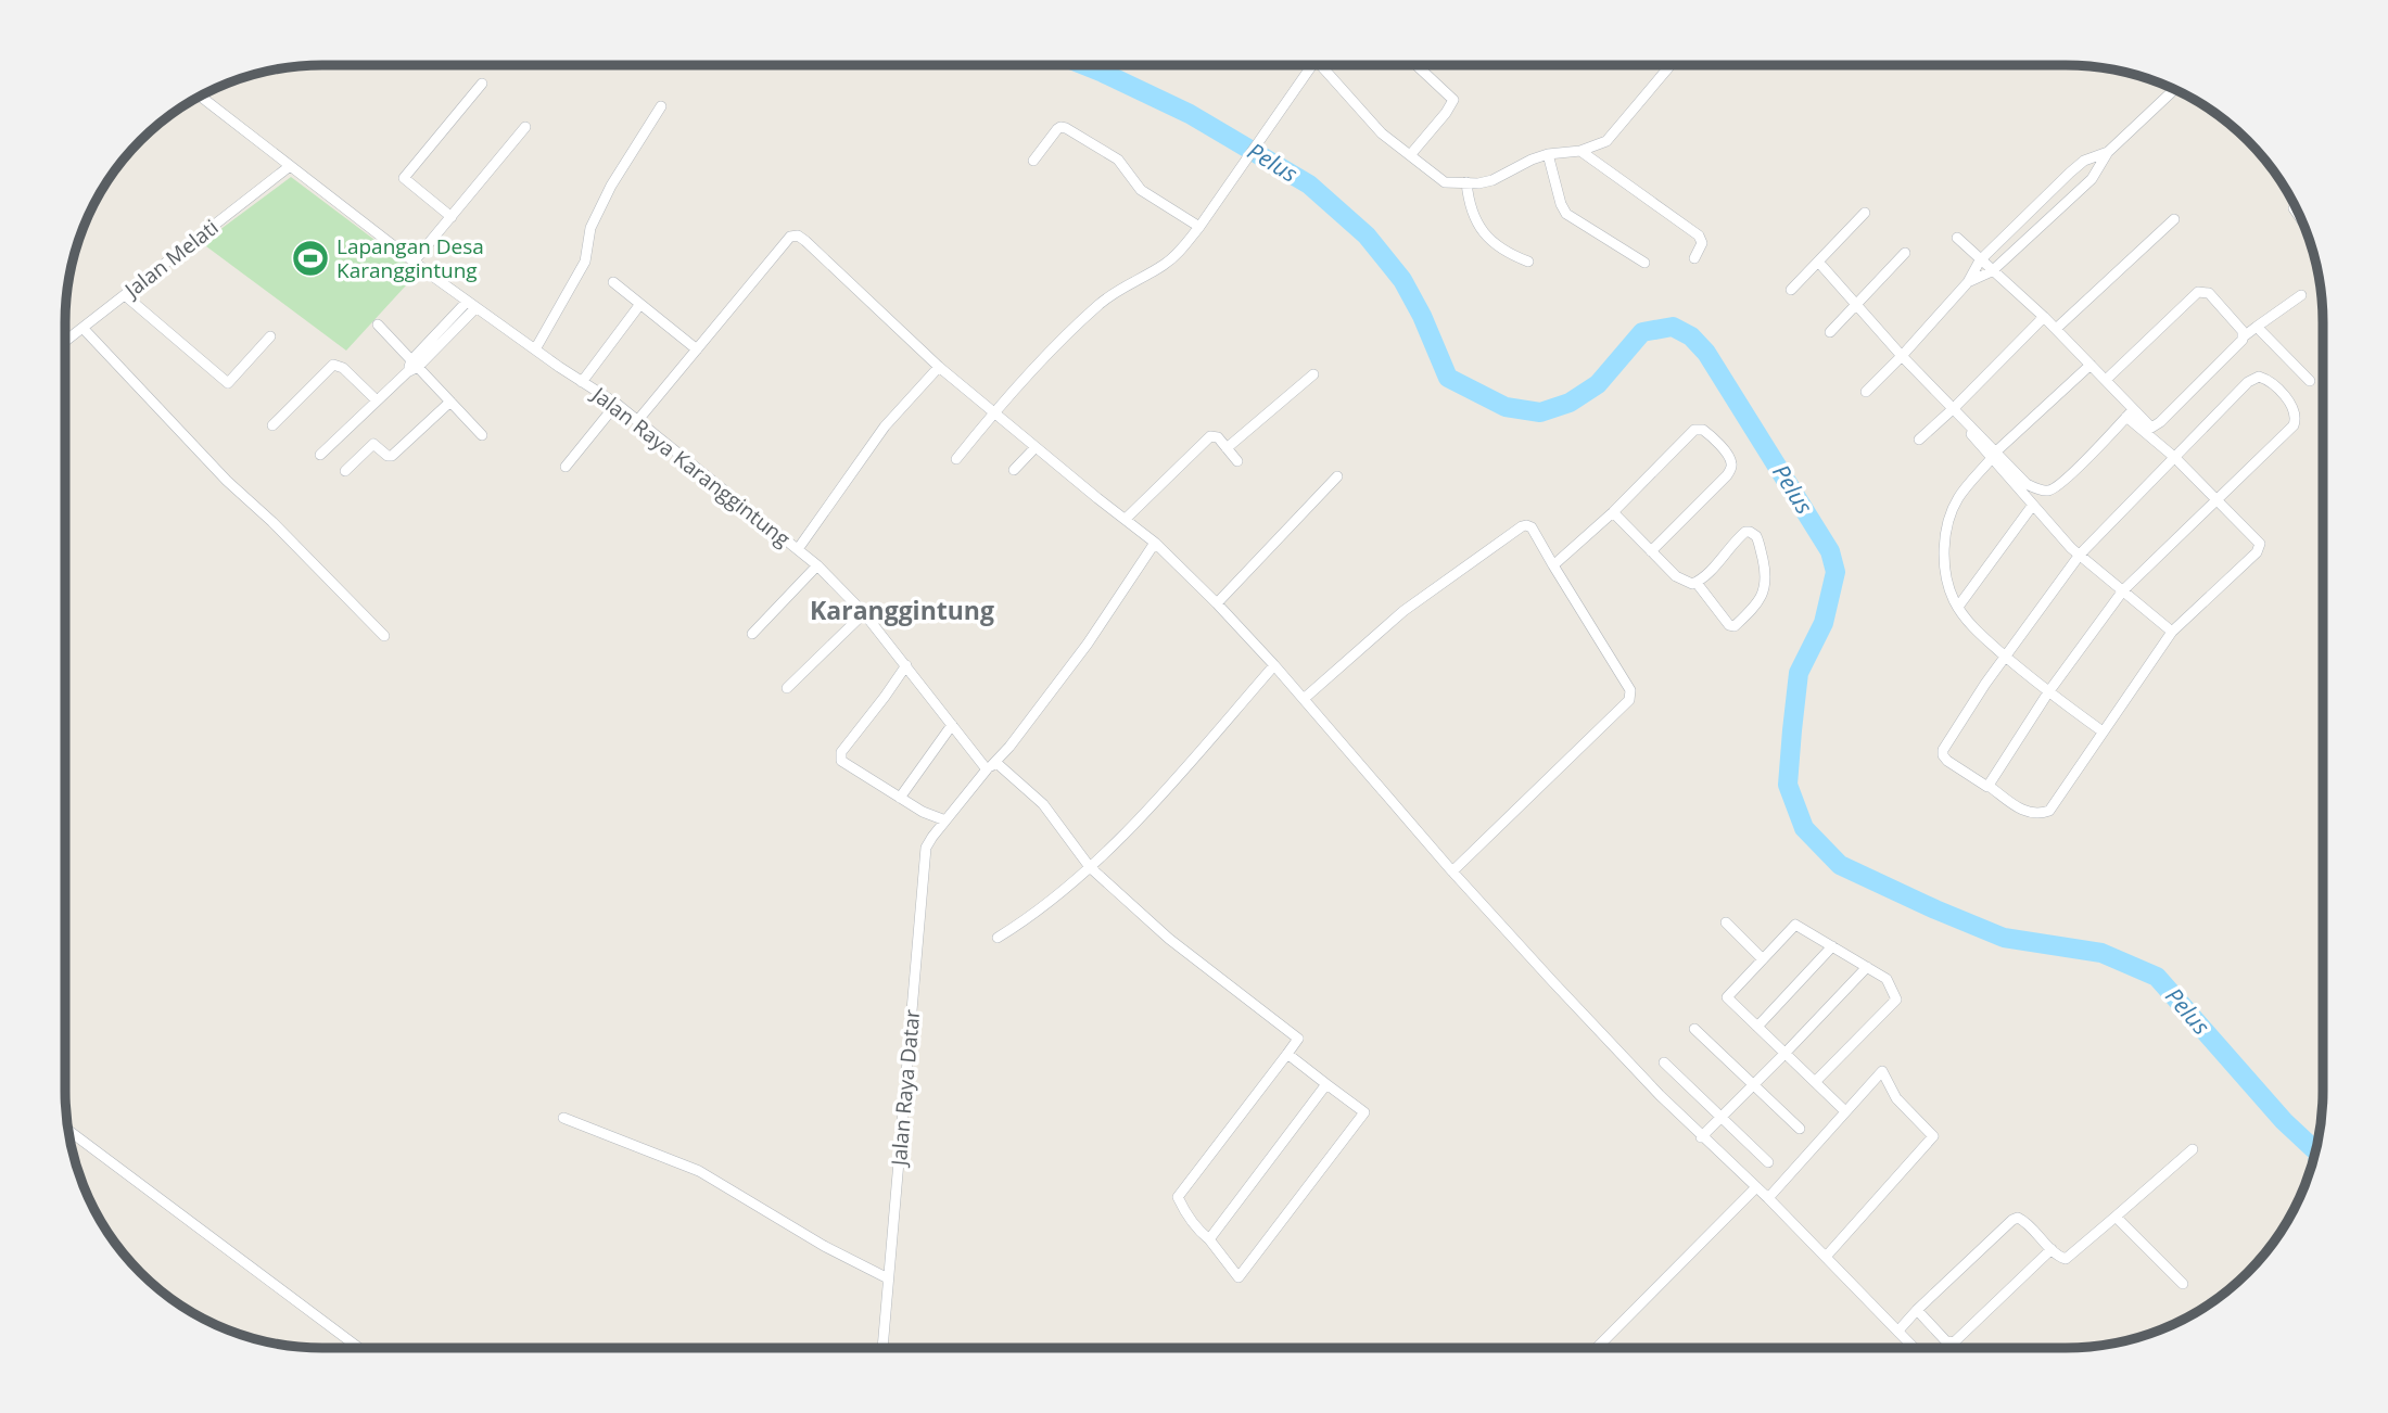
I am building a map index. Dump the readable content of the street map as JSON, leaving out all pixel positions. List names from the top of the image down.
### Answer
{
  "streets": {
    "street": ["Jalan Melati", "Jalan Raya Karanggintung", "Jalan Raya Datar"]
  },
  "crossings": [
    ["Jalan Melati", "Jalan Raya Karanggintung"]
  ],
  "districts": ["Karanggintung"],
  "water": ["Pelus"],
  "places": {
    "sports": ["Lapangan Desa Karanggintung"]
  }
}
